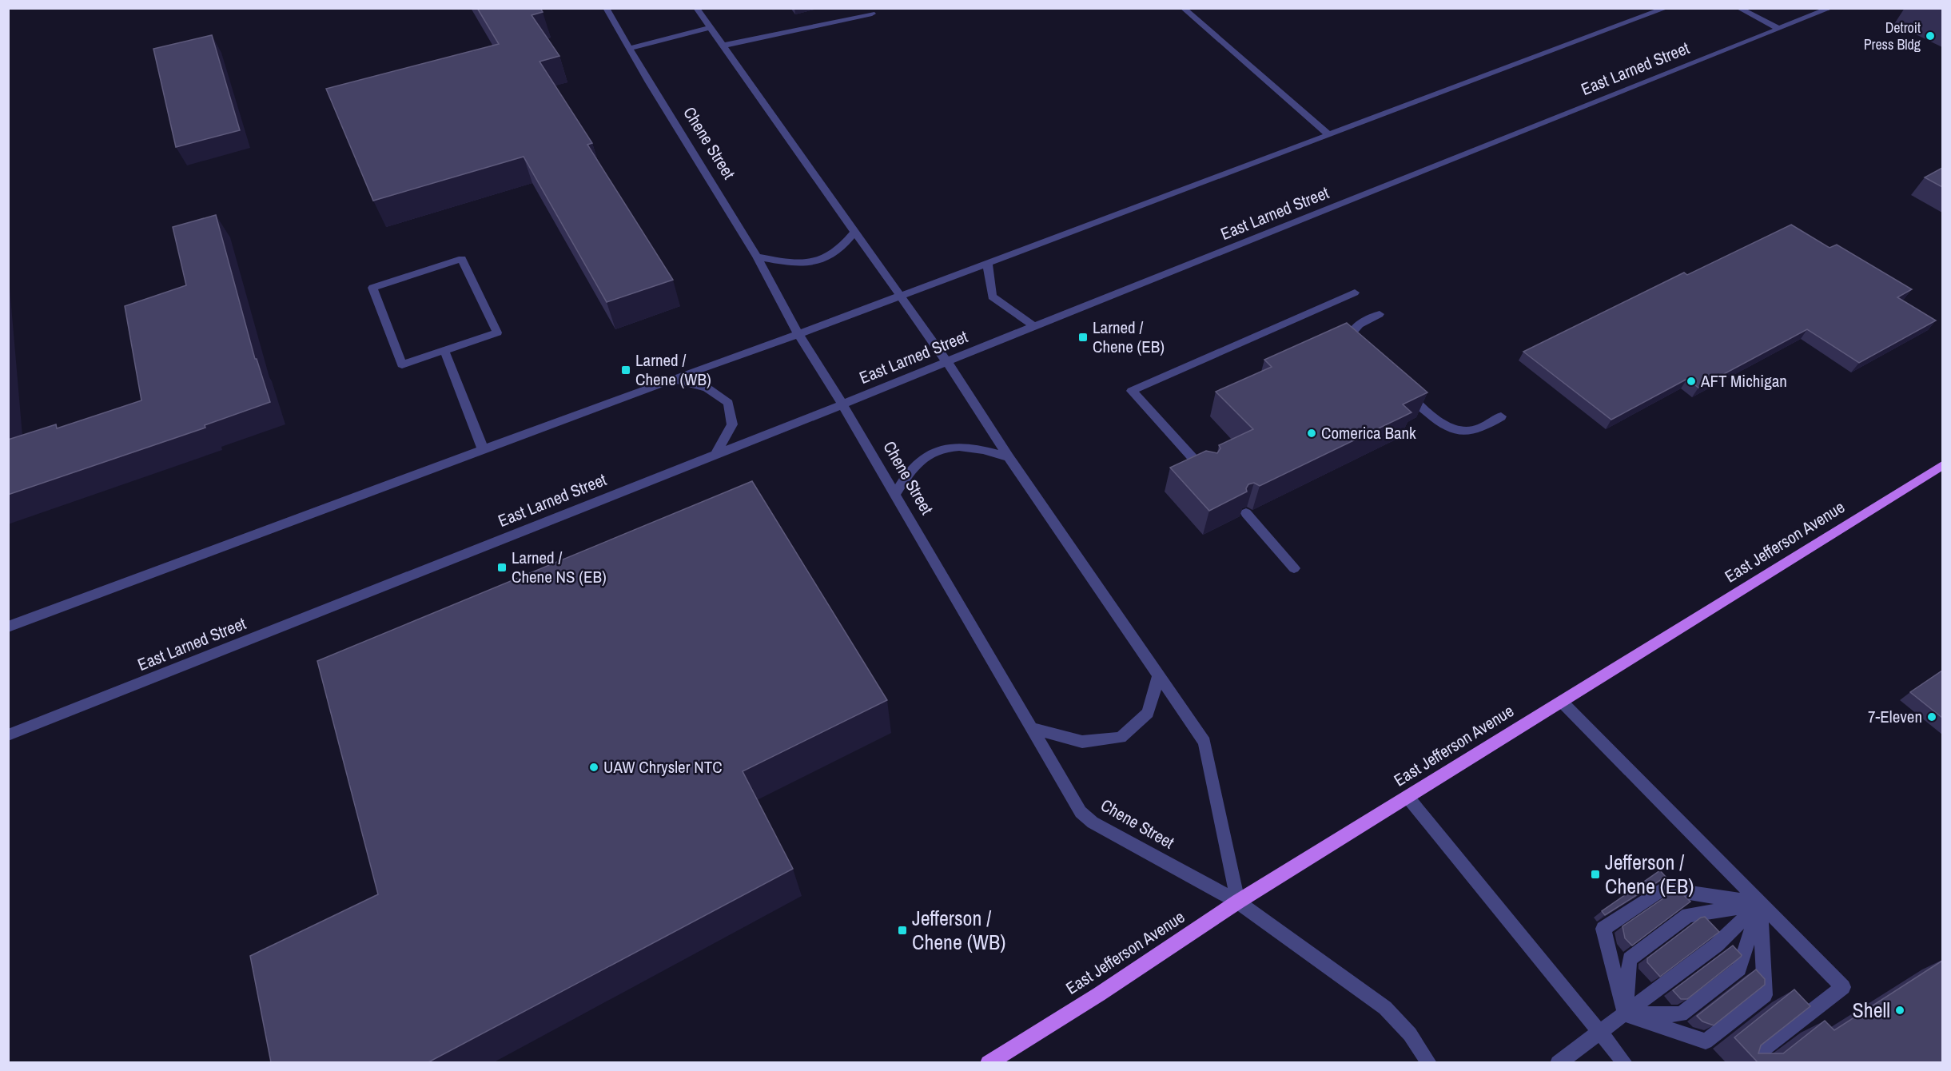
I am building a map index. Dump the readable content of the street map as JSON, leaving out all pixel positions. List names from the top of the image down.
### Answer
{
  "streets": {
    "main road": ["East Jefferson Avenue"],
    "street": ["East Larned Street", "Chene Street"]
  },
  "crossings": [
    ["East Larned Street", "Chene Street"],
    ["Chene Street", "East Jefferson Avenue"]
  ],
  "places": {
    "other": [
      "Detroit Press Bldg",
      "AFT Michigan",
      "Comerica Bank",
      "7-Eleven",
      "UAW Chrysler NTC",
      "Shell"
    ],
    "transit": [
      "Larned / Chene (EB)",
      "Larned / Chene (WB)",
      "Larned / Chene NS (EB)",
      "Jefferson / Chene (EB)",
      "Jefferson / Chene (WB)"
    ]
  }
}
